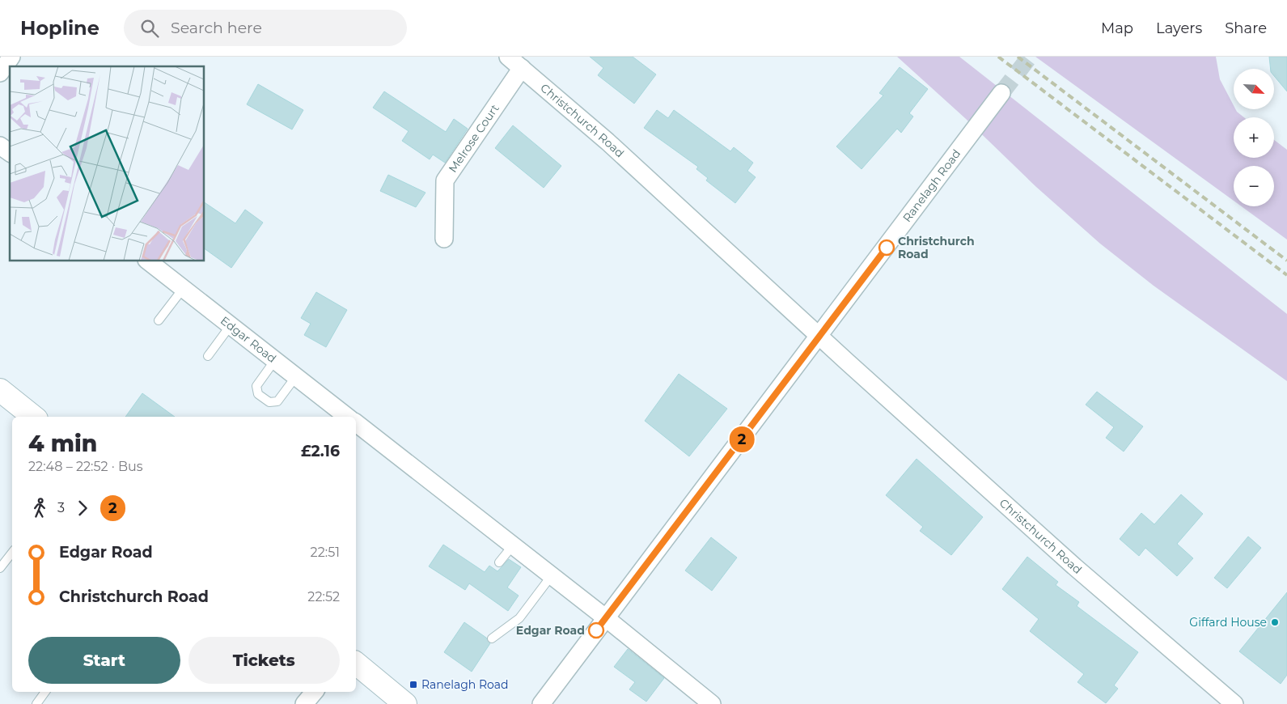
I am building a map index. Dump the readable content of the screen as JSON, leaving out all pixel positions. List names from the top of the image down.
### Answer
{
  "streets": {
    "street": [
      "Christchurch Road",
      "Melrose Court",
      "Ranelagh Road",
      "Edgar Road"
    ]
  },
  "crossings": [
    ["Christchurch Road", "Melrose Court"],
    ["Christchurch Road", "Ranelagh Road"]
  ],
  "places": {
    "other": ["Christchurch Road", "Giffard House", "Edgar Road"],
    "transit": ["Ranelagh Road"]
  },
  "lines": ["bus line 2"],
  "north": "bottom right",
  "page": {
    "header": "Hopline",
    "search": "Search here",
    "nav": ["Map", "Layers", "Share"],
    "on_map": "2",
    "map_buttons": ["+", "−"],
    "heading": ["4 min", "22:48 – 22:52 · Bus", "£2.16"],
    "legs": ["3", "2"],
    "list": [
      {
        "name": "Edgar Road",
        "value": "22:51"
      },
      {
        "name": "Christchurch Road",
        "value": "22:52"
      }
    ],
    "buttons": ["Start", "Tickets"]
  }
}
